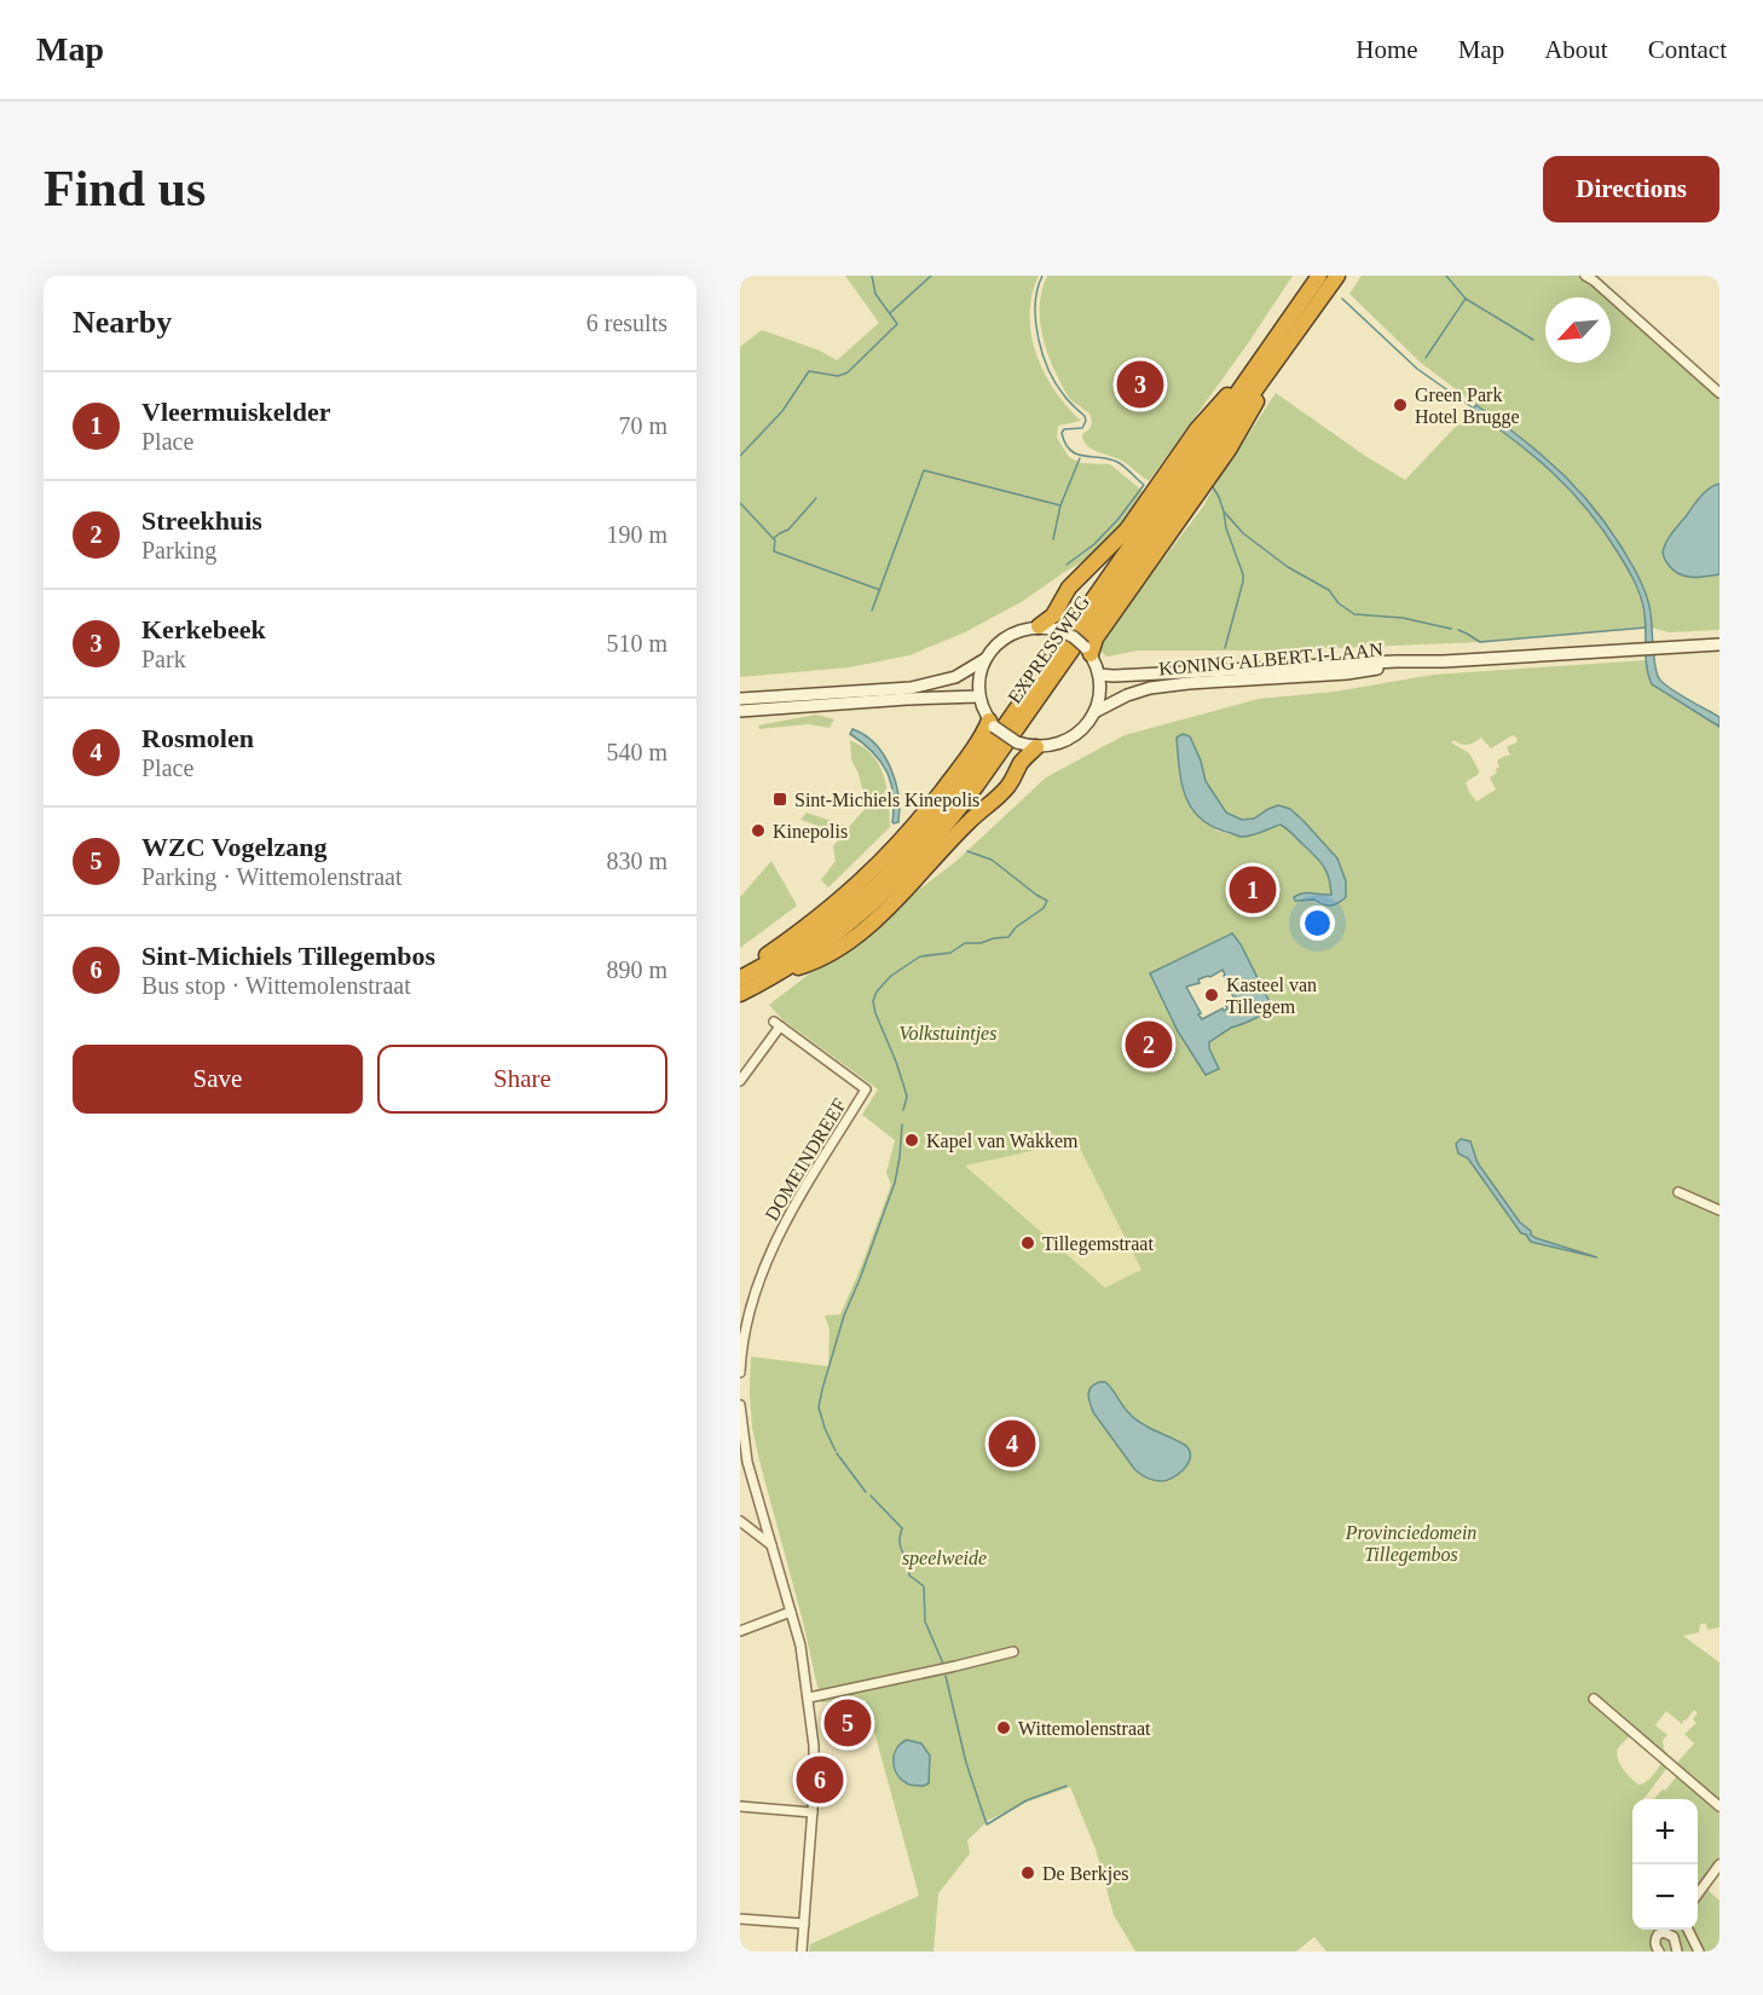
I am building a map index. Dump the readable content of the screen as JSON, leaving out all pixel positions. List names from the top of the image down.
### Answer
{
  "streets": {
    "highway": ["EXPRESSWEG"],
    "main road": ["KONING ALBERT I-LAAN"],
    "street": ["DOMEINDREEF"]
  },
  "parks": ["Volkstuintjes", "Provinciedomein Tillegembos", "speelweide"],
  "places": {
    "other": [
      "Green Park Hotel Brugge",
      "Kinepolis",
      "Kasteel van Tillegem",
      "Kapel van Wakkem",
      "Tillegemstraat",
      "Wittemolenstraat",
      "De Berkjes"
    ],
    "transit": ["Sint-Michiels Kinepolis"]
  },
  "north": "bottom left",
  "page": {
    "header": "Map",
    "nav": [
      "Home",
      "Map",
      "About",
      "Contact"
    ],
    "buttons": [
      "Directions",
      ["Save", "Share"]
    ],
    "title": "Find us",
    "heading": ["Nearby", "6 results"],
    "pins": [
      "3",
      "1",
      "2",
      "4",
      "5",
      "6"
    ],
    "list": [
      {
        "mark": "1",
        "name": "Vleermuiskelder",
        "note": "Place",
        "value": "70 m"
      },
      {
        "mark": "2",
        "name": "Streekhuis",
        "note": "Parking",
        "value": "190 m"
      },
      {
        "mark": "3",
        "name": "Kerkebeek",
        "note": "Park",
        "value": "510 m"
      },
      {
        "mark": "4",
        "name": "Rosmolen",
        "note": "Place",
        "value": "540 m"
      },
      {
        "mark": "5",
        "name": "WZC Vogelzang",
        "note": "Parking · Wittemolenstraat",
        "value": "830 m"
      },
      {
        "mark": "6",
        "name": "Sint-Michiels Tillegembos",
        "note": "Bus stop · Wittemolenstraat",
        "value": "890 m"
      }
    ],
    "map_buttons": ["+", "−"]
  }
}
